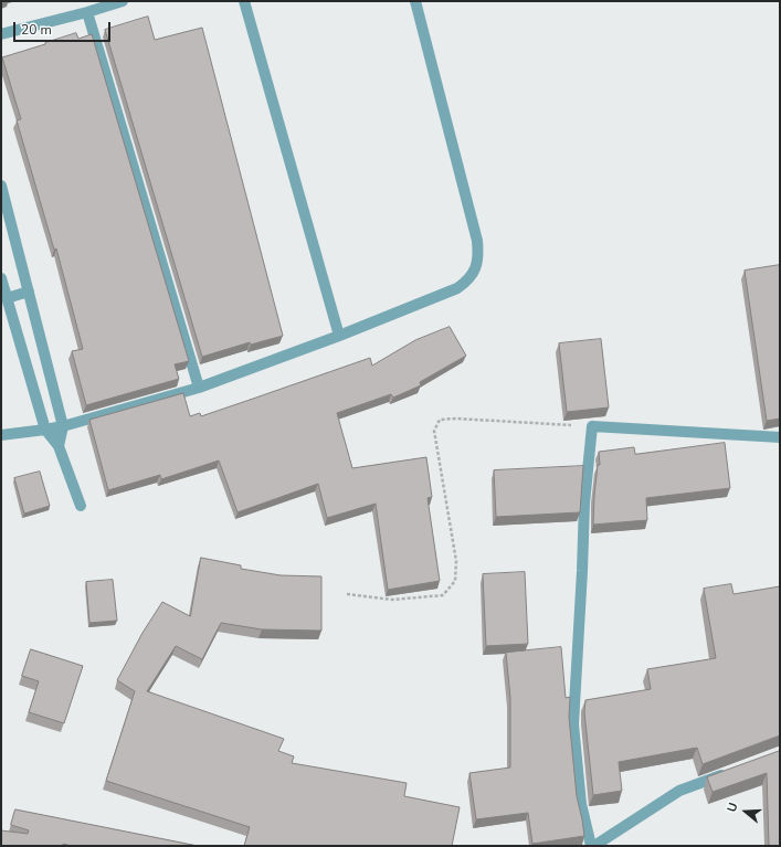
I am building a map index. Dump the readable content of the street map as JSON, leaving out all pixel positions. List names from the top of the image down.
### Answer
{
  "scale_bar": "20 m",
  "north": "left"
}
